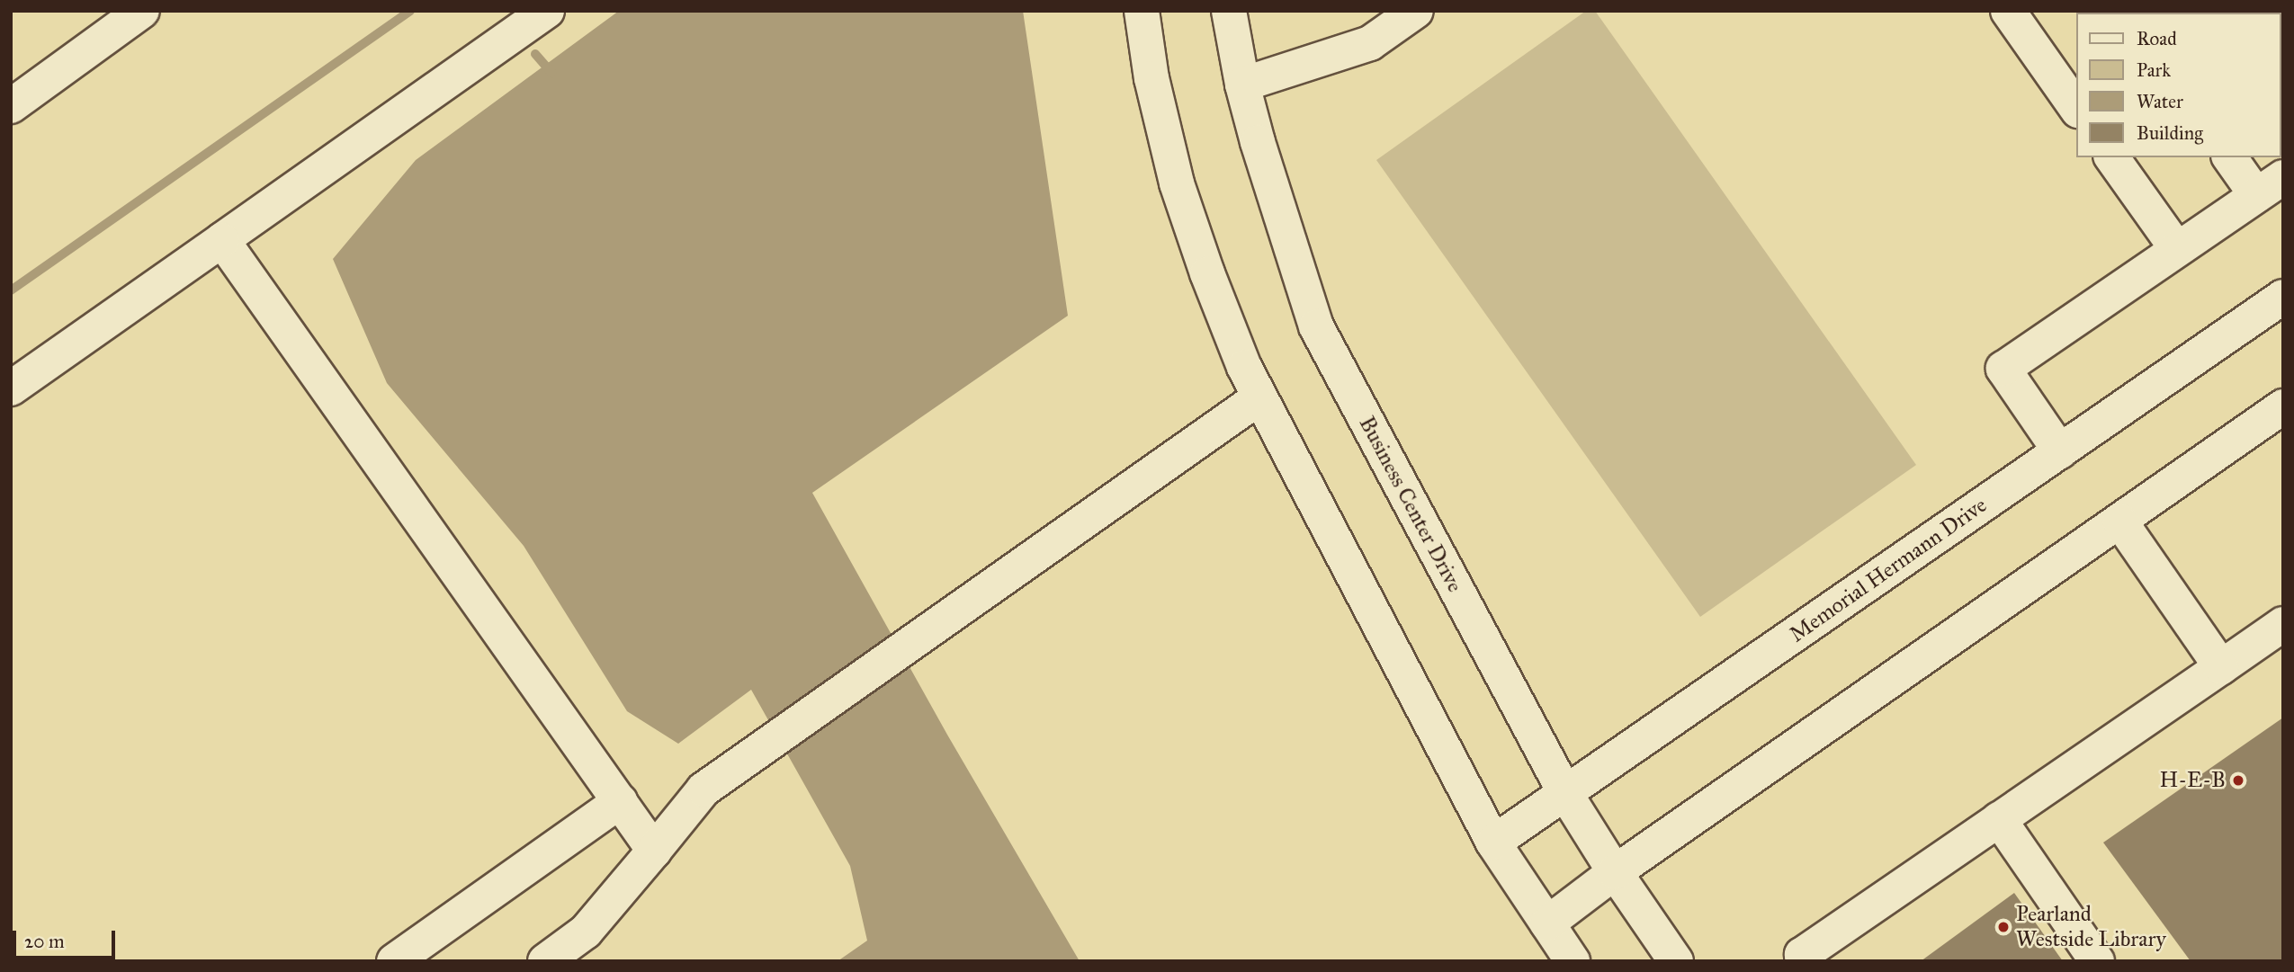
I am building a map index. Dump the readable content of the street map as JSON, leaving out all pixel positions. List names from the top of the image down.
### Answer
{
  "streets": {
    "street": ["Business Center Drive", "Memorial Hermann Drive"]
  },
  "crossings": [
    ["Business Center Drive", "Memorial Hermann Drive"]
  ],
  "places": ["H-E-B", "Pearland Westside Library"],
  "legend": [
    "Road",
    "Park",
    "Water",
    "Building"
  ],
  "scale_bar": "20 m"
}
